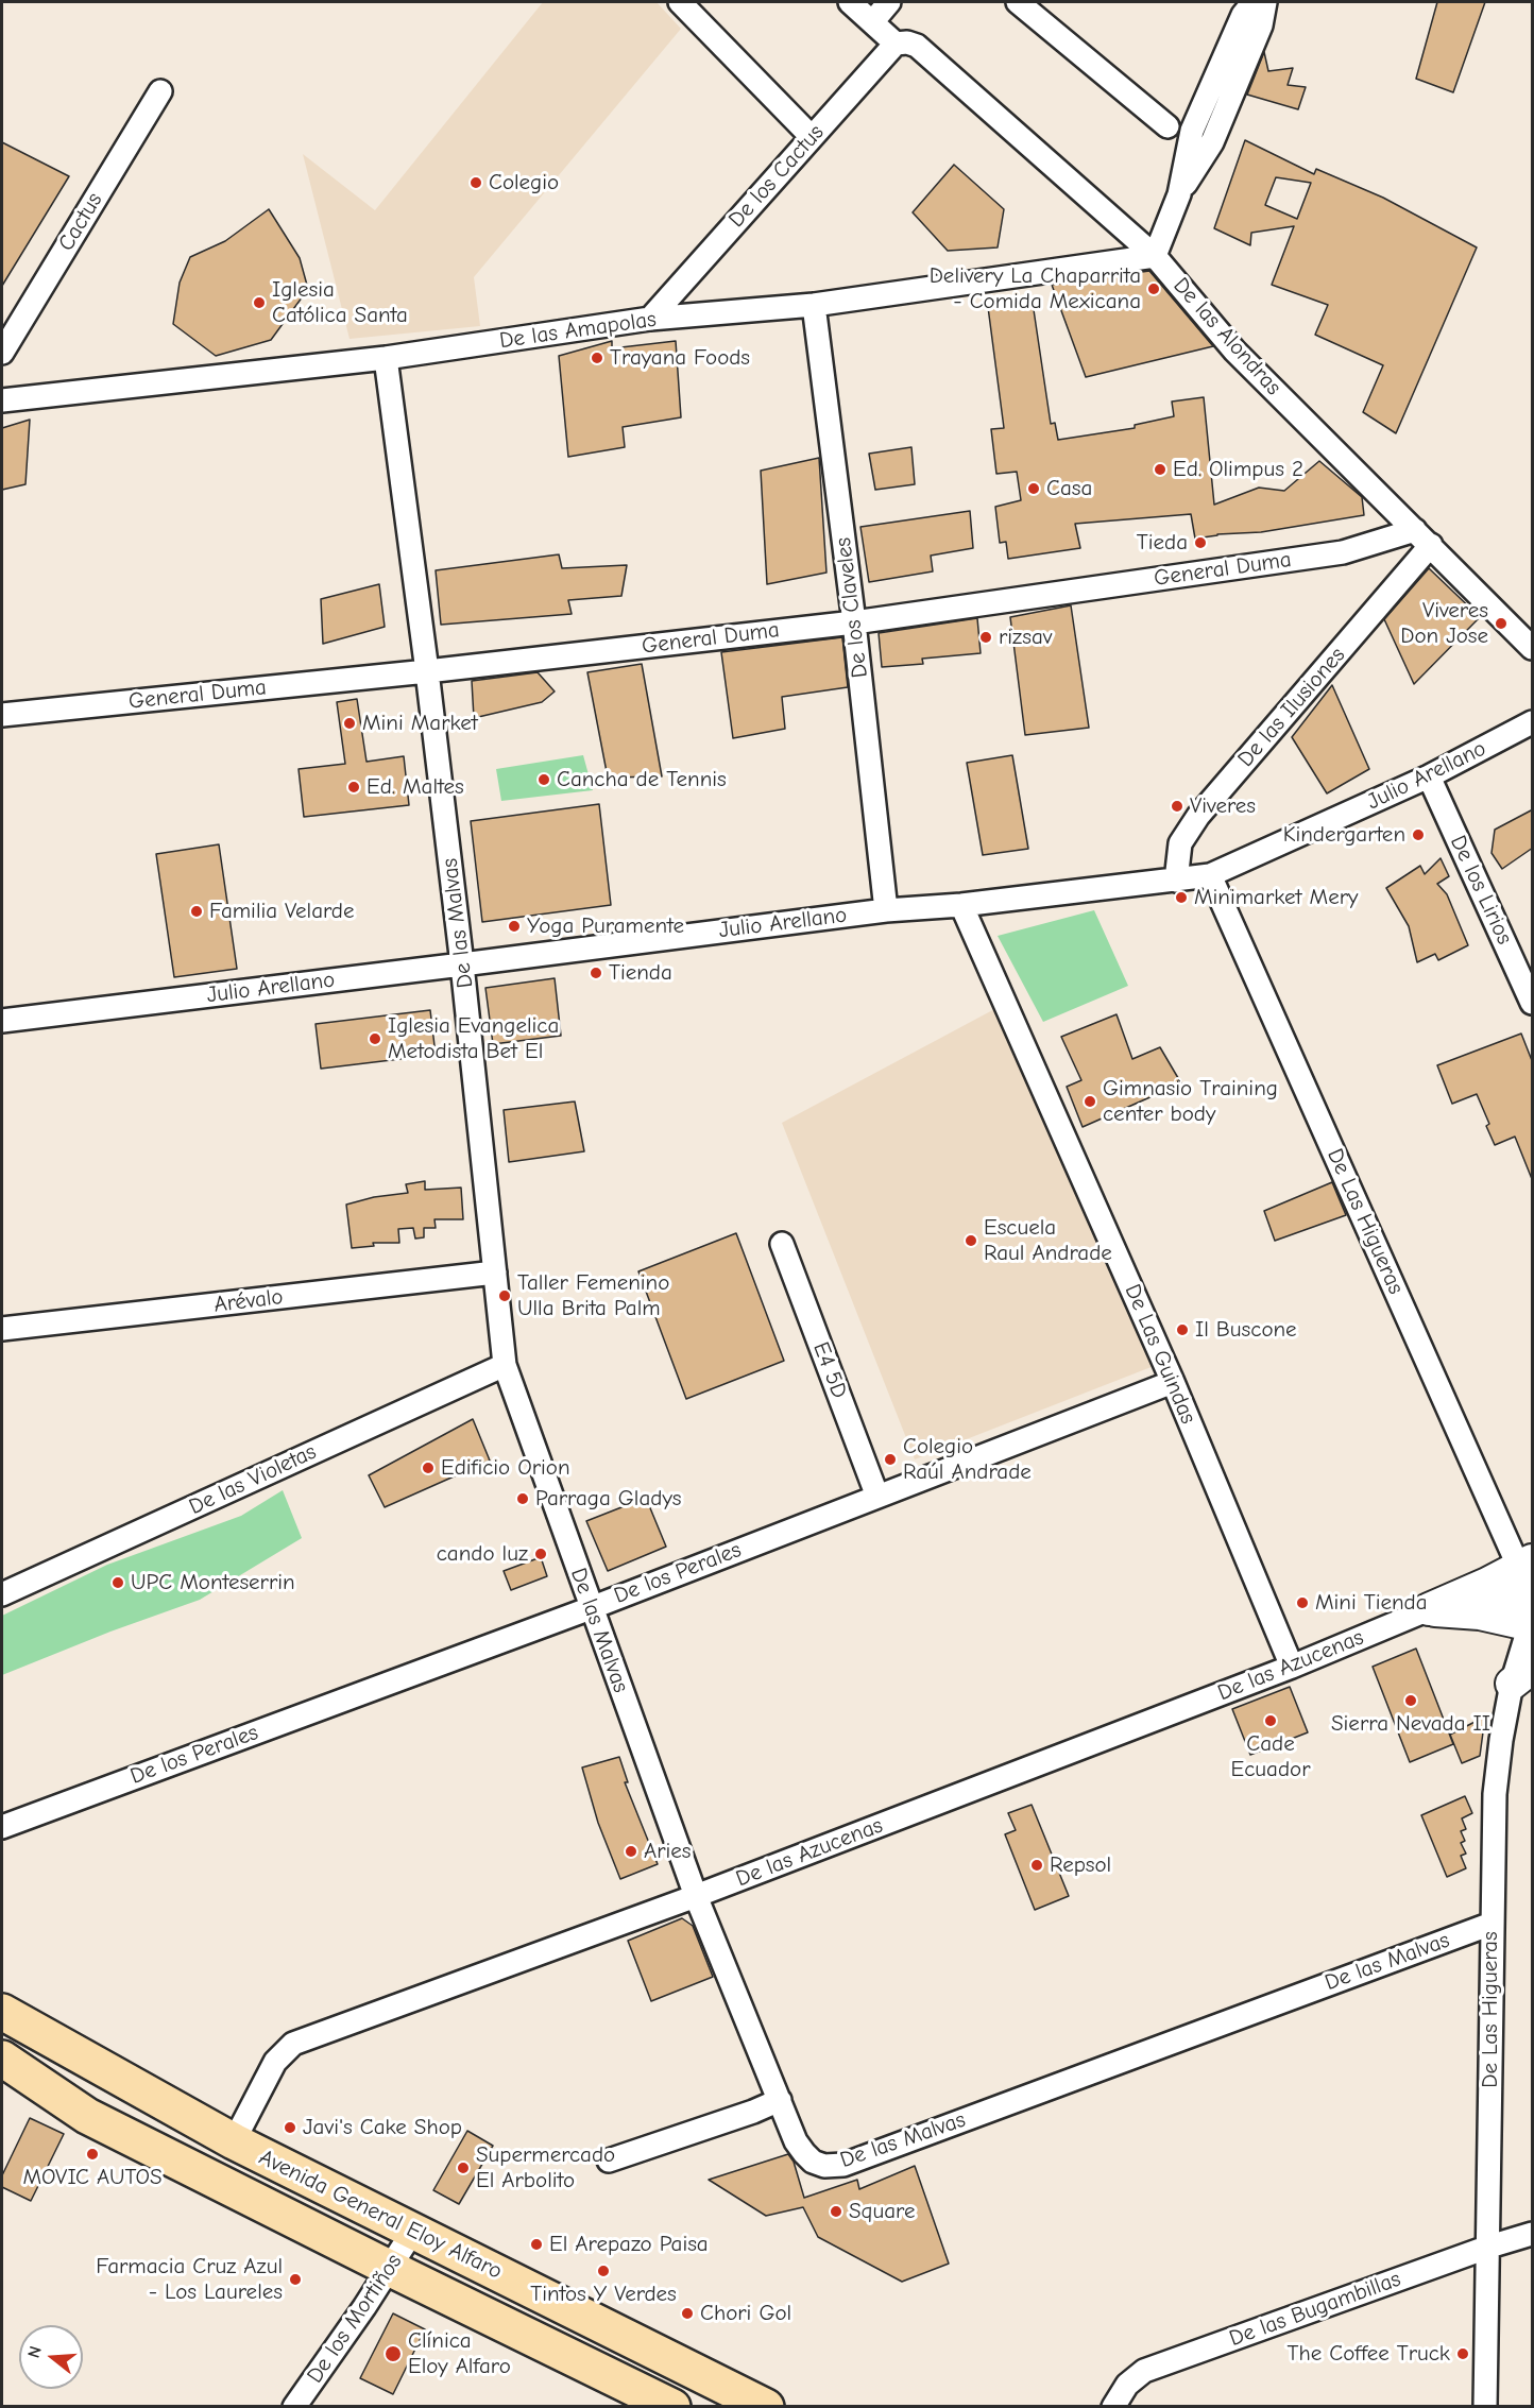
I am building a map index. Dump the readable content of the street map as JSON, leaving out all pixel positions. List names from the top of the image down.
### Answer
{
  "streets": {
    "main road": ["Avenida General Eloy Alfaro"],
    "street": [
      "De los Cactus",
      "Cactus",
      "De las Amapolas",
      "De las Alondras",
      "General Duma",
      "De los Claveles",
      "De las Ilusiones",
      "Julio Arellano",
      "De los Lirios",
      "De las Malvas",
      "De Las Higueras",
      "Arévalo",
      "De Las Guindas",
      "E4 5D",
      "De las Violetas",
      "De los Perales",
      "De las Azucenas",
      "De las Bugambillas",
      "De los Mortiños"
    ]
  },
  "crossings": [
    ["De los Cactus", "De las Amapolas"],
    ["De los Cactus", "De las Alondras"],
    ["De las Amapolas", "De las Alondras"],
    ["De las Amapolas", "De los Claveles"],
    ["De las Amapolas", "De las Malvas"],
    ["De las Alondras", "General Duma"],
    ["De las Alondras", "De las Ilusiones"],
    ["General Duma", "De los Claveles"],
    ["General Duma", "De las Ilusiones"],
    ["General Duma", "De las Malvas"],
    ["De los Claveles", "Julio Arellano"],
    ["De las Ilusiones", "Julio Arellano"],
    ["Julio Arellano", "De los Lirios"],
    ["Julio Arellano", "De las Malvas"],
    ["Julio Arellano", "De Las Higueras"],
    ["Julio Arellano", "De Las Guindas"],
    ["De las Malvas", "De Las Higueras"],
    ["De las Malvas", "Arévalo"],
    ["De las Malvas", "De las Violetas"],
    ["De las Malvas", "De los Perales"],
    ["De las Malvas", "De las Azucenas"],
    ["De Las Higueras", "De las Azucenas"],
    ["De Las Higueras", "De las Bugambillas"],
    ["De Las Guindas", "De los Perales"],
    ["De Las Guindas", "De las Azucenas"],
    ["E4 5D", "De los Perales"],
    ["De las Azucenas", "Avenida General Eloy Alfaro"],
    ["Avenida General Eloy Alfaro", "De los Mortiños"]
  ],
  "places": [
    "Colegio",
    "Delivery La Chaparrita - Comida Mexicana",
    "Iglesia Católica Santa",
    "Trayana Foods",
    "Ed. Olimpus 2",
    "Casa",
    "Tieda",
    "Viveres Don Jose",
    "rizsav",
    "Mini Market",
    "Cancha de Tennis",
    "Ed. Maltes",
    "Viveres",
    "Kindergarten",
    "Minimarket Mery",
    "Familia Velarde",
    "Yoga Puramente",
    "Tienda",
    "Iglesia Evangelica Metodista Bet El",
    "Gimnasio Training center body",
    "Escuela Raul Andrade",
    "Taller Femenino Ulla Brita Palm",
    "Il Buscone",
    "Colegio Raúl Andrade",
    "Edificio Orion",
    "Parraga Gladys",
    "cando luz",
    "UPC Monteserrin",
    "Mini Tienda",
    "Sierra Nevada II",
    "Cade Ecuador",
    "Aries",
    "Repsol",
    "Javi's Cake Shop",
    "MOVIC AUTOS",
    "Supermercado El Arbolito",
    "Square",
    "El Arepazo Paisa",
    "Tintos Y Verdes",
    "Farmacia Cruz Azul - Los Laureles",
    "Chori Gol",
    "Clínica Eloy Alfaro",
    "The Coffee Truck"
  ],
  "north": "left"
}
